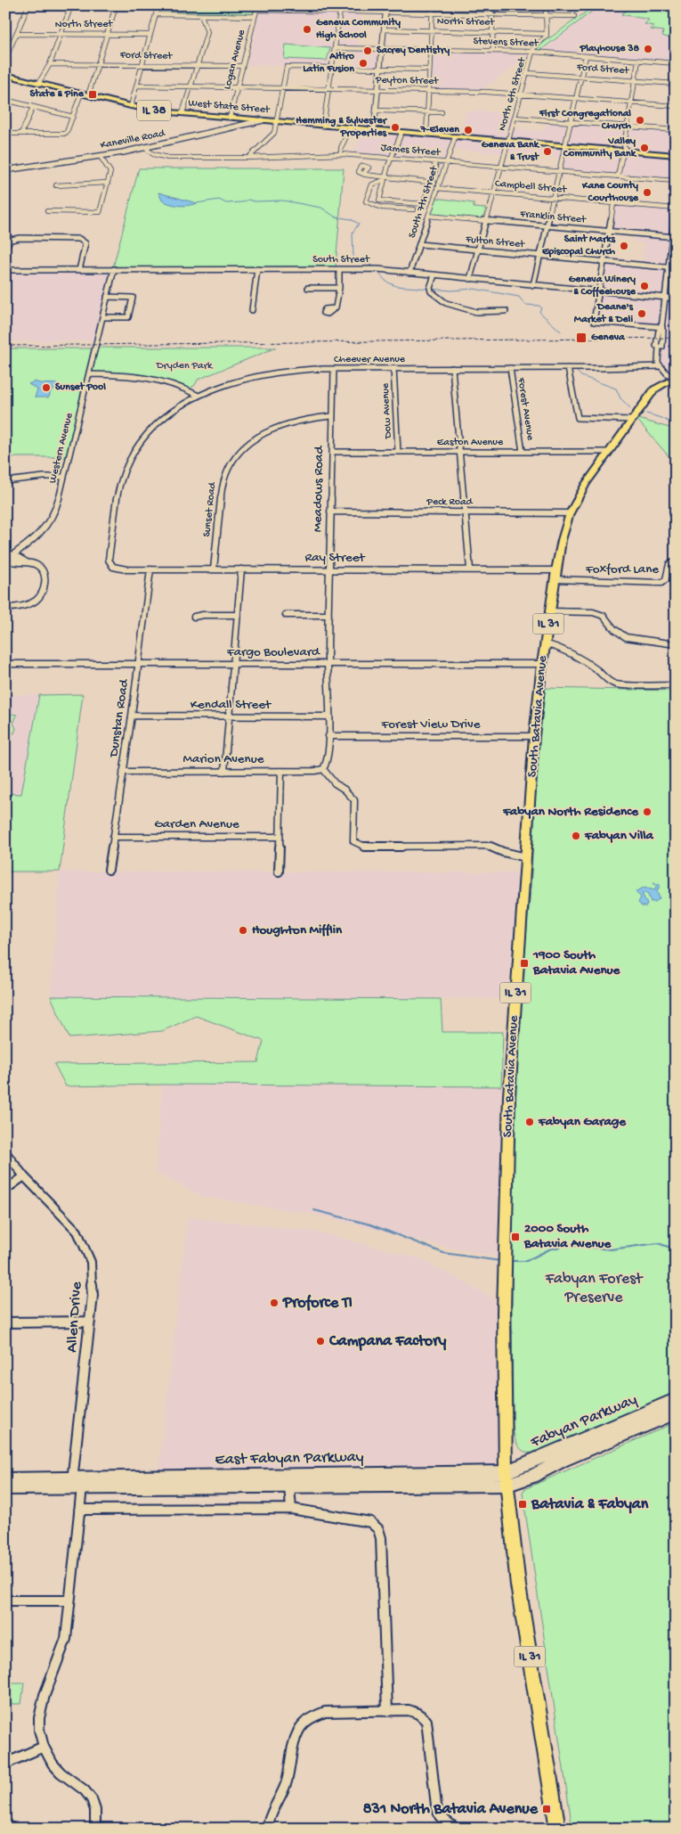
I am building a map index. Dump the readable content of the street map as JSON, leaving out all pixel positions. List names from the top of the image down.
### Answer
{
  "streets": {
    "main road": [
      "West State Street",
      "IL 38",
      "Kaneville Road",
      "IL 31",
      "South Batavia Avenue",
      "Fabyan Parkway",
      "East Fabyan Parkway"
    ],
    "street": [
      "North Street",
      "Stevens Street",
      "Ford Street",
      "Logan Avenue",
      "Peyton Street",
      "North 6th Street",
      "James Street",
      "Campbell Street",
      "South 7th Street",
      "Franklin Street",
      "Fulton Street",
      "South Street",
      "Cheever Avenue",
      "Forest Avenue",
      "Dow Avenue",
      "Easton Avenue",
      "Western Avenue",
      "Meadows Road",
      "Peck Road",
      "Sunset Road",
      "Ray Street",
      "Foxford Lane",
      "Fargo Boulevard",
      "Kendall Street",
      "Dunstan Road",
      "Forest View Drive",
      "Marion Avenue",
      "Garden Avenue",
      "Allen Drive"
    ]
  },
  "crossings": [
    ["North Street", "North 6th Street"],
    ["Stevens Street", "North 6th Street"],
    ["Ford Street", "Logan Avenue"],
    ["Ford Street", "North 6th Street"],
    ["Logan Avenue", "Peyton Street"],
    ["Logan Avenue", "West State Street"],
    ["Peyton Street", "North 6th Street"],
    ["North 6th Street", "IL 38"],
    ["North 6th Street", "James Street"],
    ["North 6th Street", "Campbell Street"],
    ["North 6th Street", "Franklin Street"],
    ["North 6th Street", "Fulton Street"],
    ["North 6th Street", "South Street"],
    ["West State Street", "IL 38"],
    ["West State Street", "Kaneville Road"],
    ["IL 38", "South 7th Street"],
    ["Kaneville Road", "James Street"],
    ["James Street", "South 7th Street"],
    ["Campbell Street", "South 7th Street"],
    ["South 7th Street", "Franklin Street"],
    ["South 7th Street", "Fulton Street"],
    ["South 7th Street", "South Street"],
    ["South Street", "Western Avenue"],
    ["Cheever Avenue", "Forest Avenue"],
    ["Cheever Avenue", "Dow Avenue"],
    ["Cheever Avenue", "Meadows Road"],
    ["Cheever Avenue", "Ray Street"],
    ["Forest Avenue", "Easton Avenue"],
    ["Dow Avenue", "Easton Avenue"],
    ["Easton Avenue", "Meadows Road"],
    ["Easton Avenue", "South Batavia Avenue"],
    ["Meadows Road", "Peck Road"],
    ["Meadows Road", "Sunset Road"],
    ["Meadows Road", "Ray Street"],
    ["Meadows Road", "Fargo Boulevard"],
    ["Meadows Road", "Kendall Street"],
    ["Meadows Road", "Forest View Drive"],
    ["Meadows Road", "Marion Avenue"],
    ["Peck Road", "South Batavia Avenue"],
    ["Sunset Road", "Ray Street"],
    ["Ray Street", "Foxford Lane"],
    ["Ray Street", "South Batavia Avenue"],
    ["Ray Street", "Dunstan Road"],
    ["Foxford Lane", "South Batavia Avenue"],
    ["IL 31", "South Batavia Avenue"],
    ["IL 31", "Fabyan Parkway"],
    ["IL 31", "East Fabyan Parkway"],
    ["Fargo Boulevard", "South Batavia Avenue"],
    ["Fargo Boulevard", "Dunstan Road"],
    ["Kendall Street", "Dunstan Road"],
    ["South Batavia Avenue", "Forest View Drive"],
    ["South Batavia Avenue", "Fabyan Parkway"],
    ["South Batavia Avenue", "East Fabyan Parkway"],
    ["Dunstan Road", "Marion Avenue"],
    ["Dunstan Road", "Garden Avenue"],
    ["Allen Drive", "East Fabyan Parkway"],
    ["Fabyan Parkway", "East Fabyan Parkway"]
  ],
  "parks": ["Dryden Park", "Fabyan Forest Preserve"],
  "places": {
    "other": [
      "Geneva Community High School",
      "Playhouse 38",
      "Sacrey Dentistry",
      "Altiro Latin Fusion",
      "First Congregational Church",
      "Hemming & Sylvester Properties",
      "7-Eleven",
      "Valley Community Bank",
      "Geneva Bank & Trust",
      "Kane County Courthouse",
      "Saint Marks Episcopal Church",
      "Geneva Winery & Coffeehouse",
      "Deane's Market & Deli",
      "Sunset Pool",
      "Fabyan North Residence",
      "Fabyan Villa",
      "Houghton Mifflin",
      "Fabyan Garage",
      "Proforce TI",
      "Campana Factory"
    ],
    "transit": [
      "State & Pine",
      "Geneva",
      "1900 South Batavia Avenue",
      "2000 South Batavia Avenue",
      "Batavia & Fabyan",
      "831 North Batavia Avenue"
    ]
  }
}
